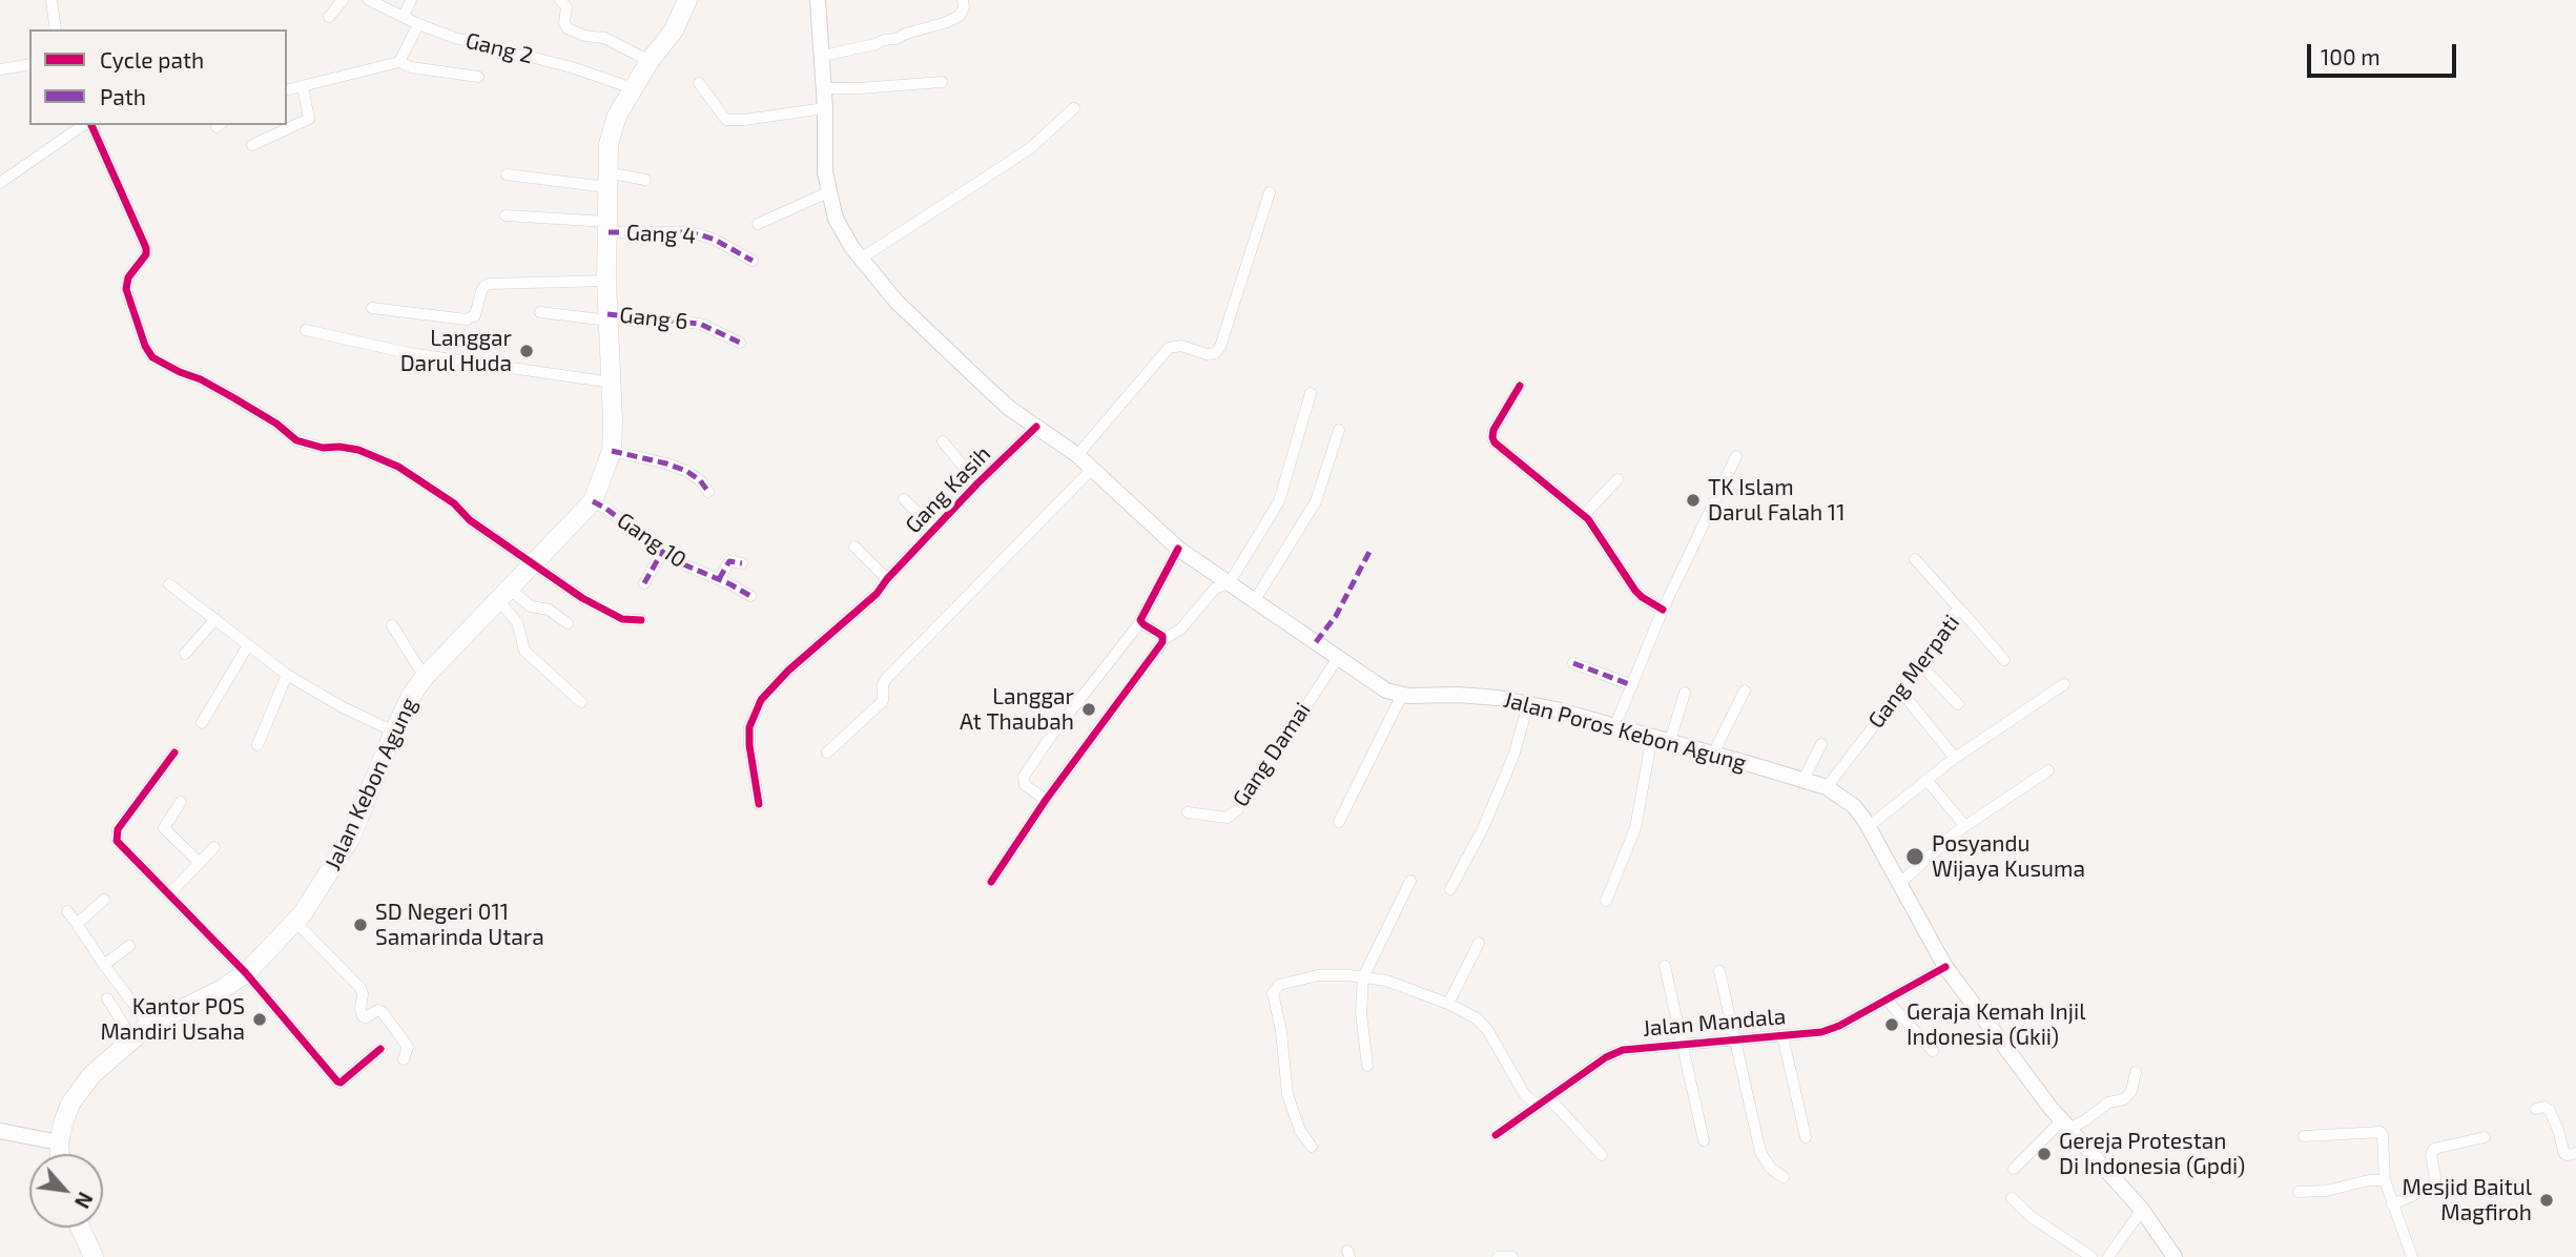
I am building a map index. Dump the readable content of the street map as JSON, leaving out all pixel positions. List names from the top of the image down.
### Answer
{
  "streets": {
    "highway": ["Jalan Kebon Agung"],
    "main road": ["Jalan Poros Kebon Agung"],
    "street": [
      "Gang 2",
      "Gang 4",
      "Gang 6",
      "Gang Kasih",
      "Gang 10",
      "Gang Merpati",
      "Gang Damai",
      "Jalan Mandala"
    ]
  },
  "crossings": [
    ["Gang 2", "Jalan Kebon Agung"],
    ["Gang 4", "Jalan Kebon Agung"],
    ["Gang 6", "Jalan Kebon Agung"],
    ["Gang Kasih", "Jalan Poros Kebon Agung"],
    ["Gang 10", "Jalan Kebon Agung"],
    ["Gang Merpati", "Jalan Poros Kebon Agung"],
    ["Jalan Poros Kebon Agung", "Gang Damai"],
    ["Jalan Poros Kebon Agung", "Jalan Mandala"]
  ],
  "places": [
    "Langgar Darul Huda",
    "TK Islam Darul Falah 11",
    "Langgar At Thaubah",
    "Posyandu Wijaya Kusuma",
    "SD Negeri 011 Samarinda Utara",
    "Kantor POS Mandiri Usaha",
    "Geraja Kemah Injil Indonesia (Gkii)",
    "Gereja Protestan Di Indonesia (Gpdi)",
    "Mesjid Baitul Magfiroh"
  ],
  "legend": ["Cycle path", "Path"],
  "scale_bar": "100 m",
  "north": "bottom right"
}
